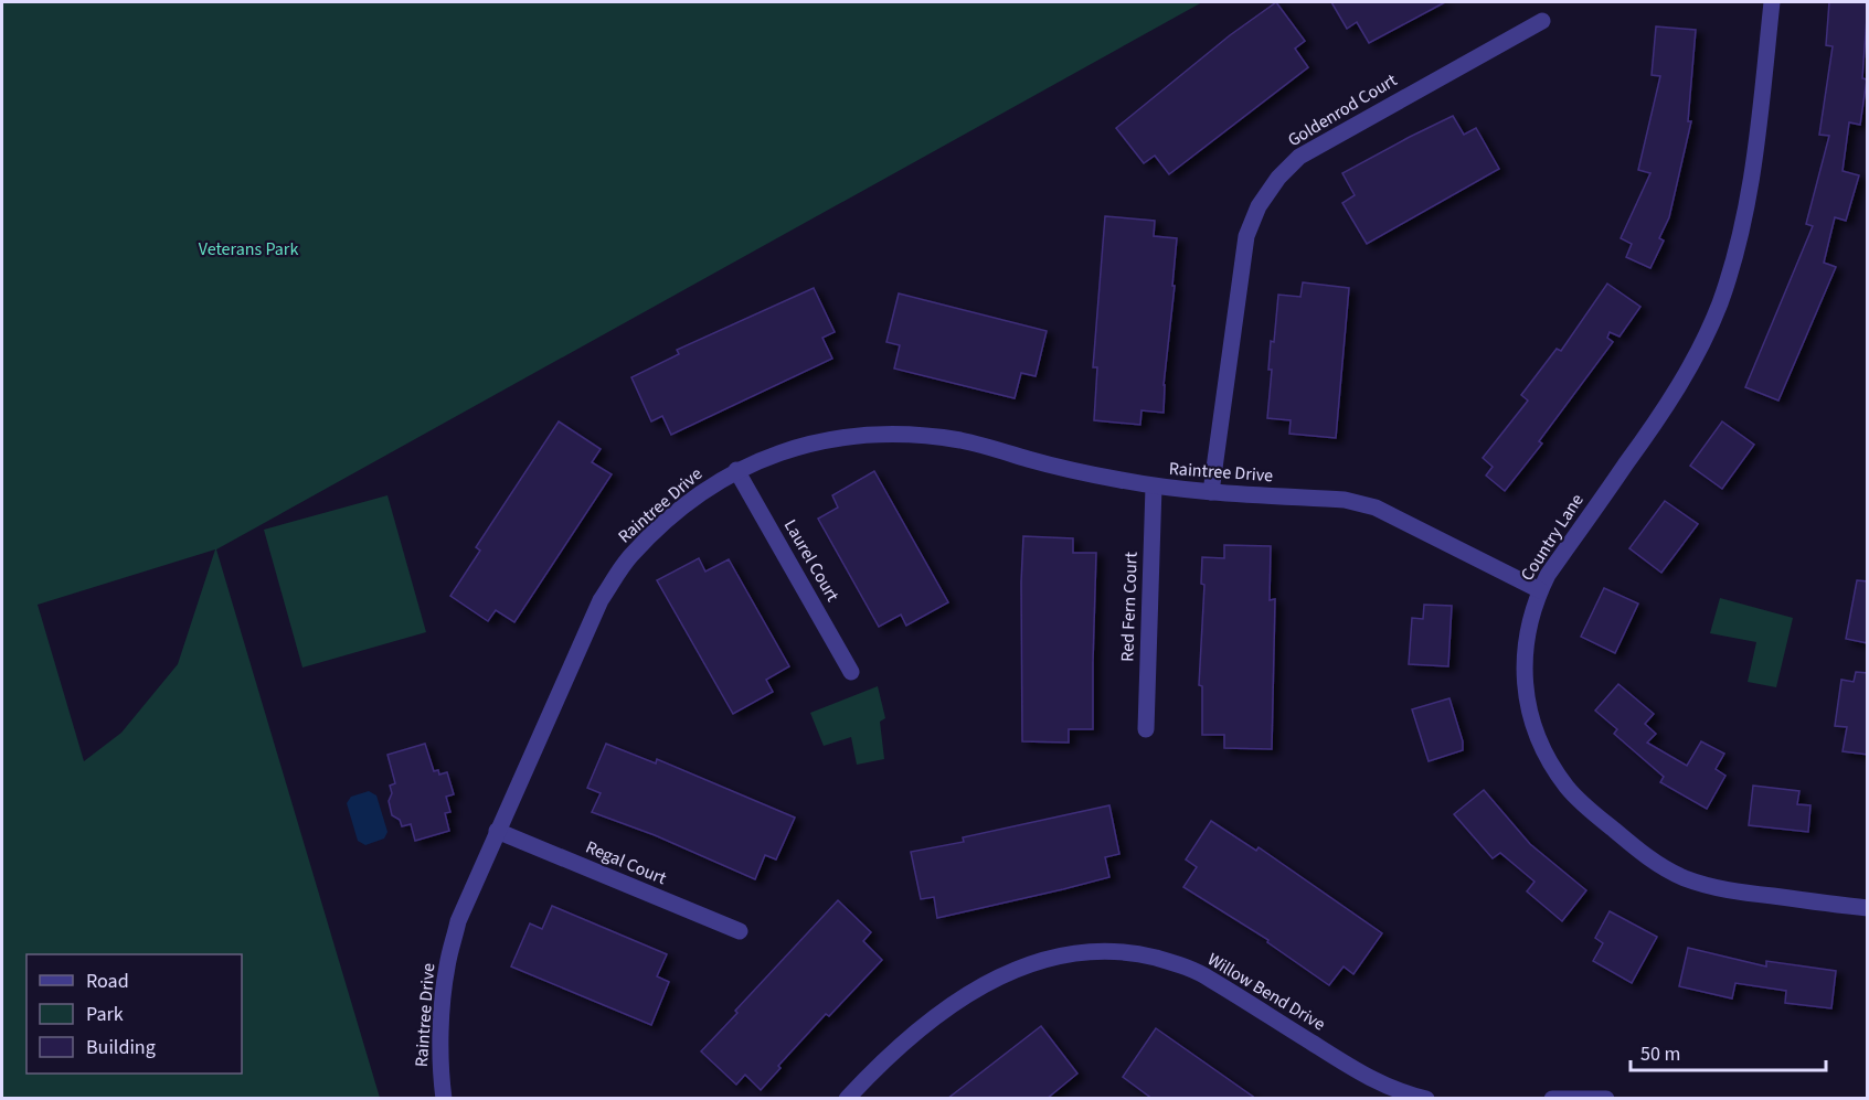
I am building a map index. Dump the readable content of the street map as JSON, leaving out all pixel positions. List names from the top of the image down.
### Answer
{
  "streets": {
    "street": [
      "Goldenrod Court",
      "Raintree Drive",
      "Country Lane",
      "Laurel Court",
      "Red Fern Court",
      "Regal Court",
      "Willow Bend Drive"
    ]
  },
  "crossings": [
    ["Goldenrod Court", "Raintree Drive"],
    ["Raintree Drive", "Country Lane"],
    ["Raintree Drive", "Laurel Court"],
    ["Raintree Drive", "Red Fern Court"],
    ["Raintree Drive", "Regal Court"]
  ],
  "parks": ["Veterans Park"],
  "legend": ["Road", "Park", "Building"],
  "scale_bar": "50 m"
}
